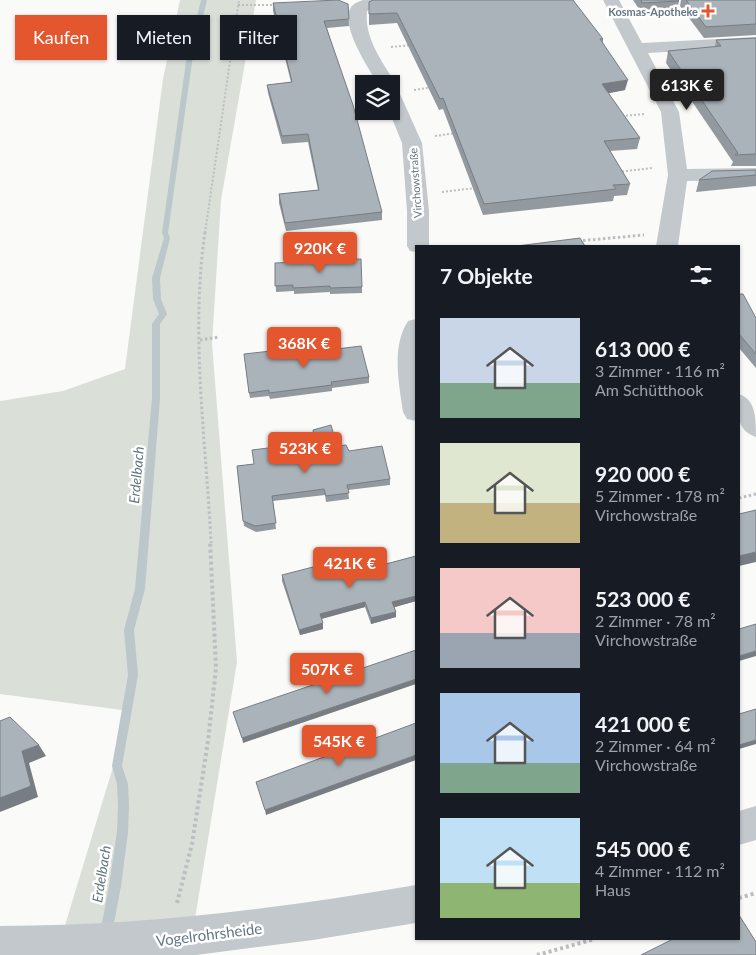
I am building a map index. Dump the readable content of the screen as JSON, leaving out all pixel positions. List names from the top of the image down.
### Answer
{
  "streets": {
    "street": ["Virchowstraße", "Vogelrohrsheide"]
  },
  "water": ["Erdelbach"],
  "places": {
    "health": ["Kosmas-Apotheke"]
  },
  "page": {
    "chip": ["Kaufen", "Mieten", "Filter"],
    "price": [
      "613K €",
      "920K €",
      "368K €",
      "523K €",
      "421K €",
      "507K €",
      "545K €"
    ],
    "heading": "7 Objekte",
    "list": [
      {
        "name": "613 000 €",
        "note": "3 Zimmer · 116 m² · Am Schütthook"
      },
      {
        "name": "920 000 €",
        "note": "5 Zimmer · 178 m² · Virchowstraße"
      },
      {
        "name": "523 000 €",
        "note": "2 Zimmer · 78 m² · Virchowstraße"
      },
      {
        "name": "421 000 €",
        "note": "2 Zimmer · 64 m² · Virchowstraße"
      },
      {
        "name": "545 000 €",
        "note": "4 Zimmer · 112 m² · Haus"
      }
    ]
  }
}
